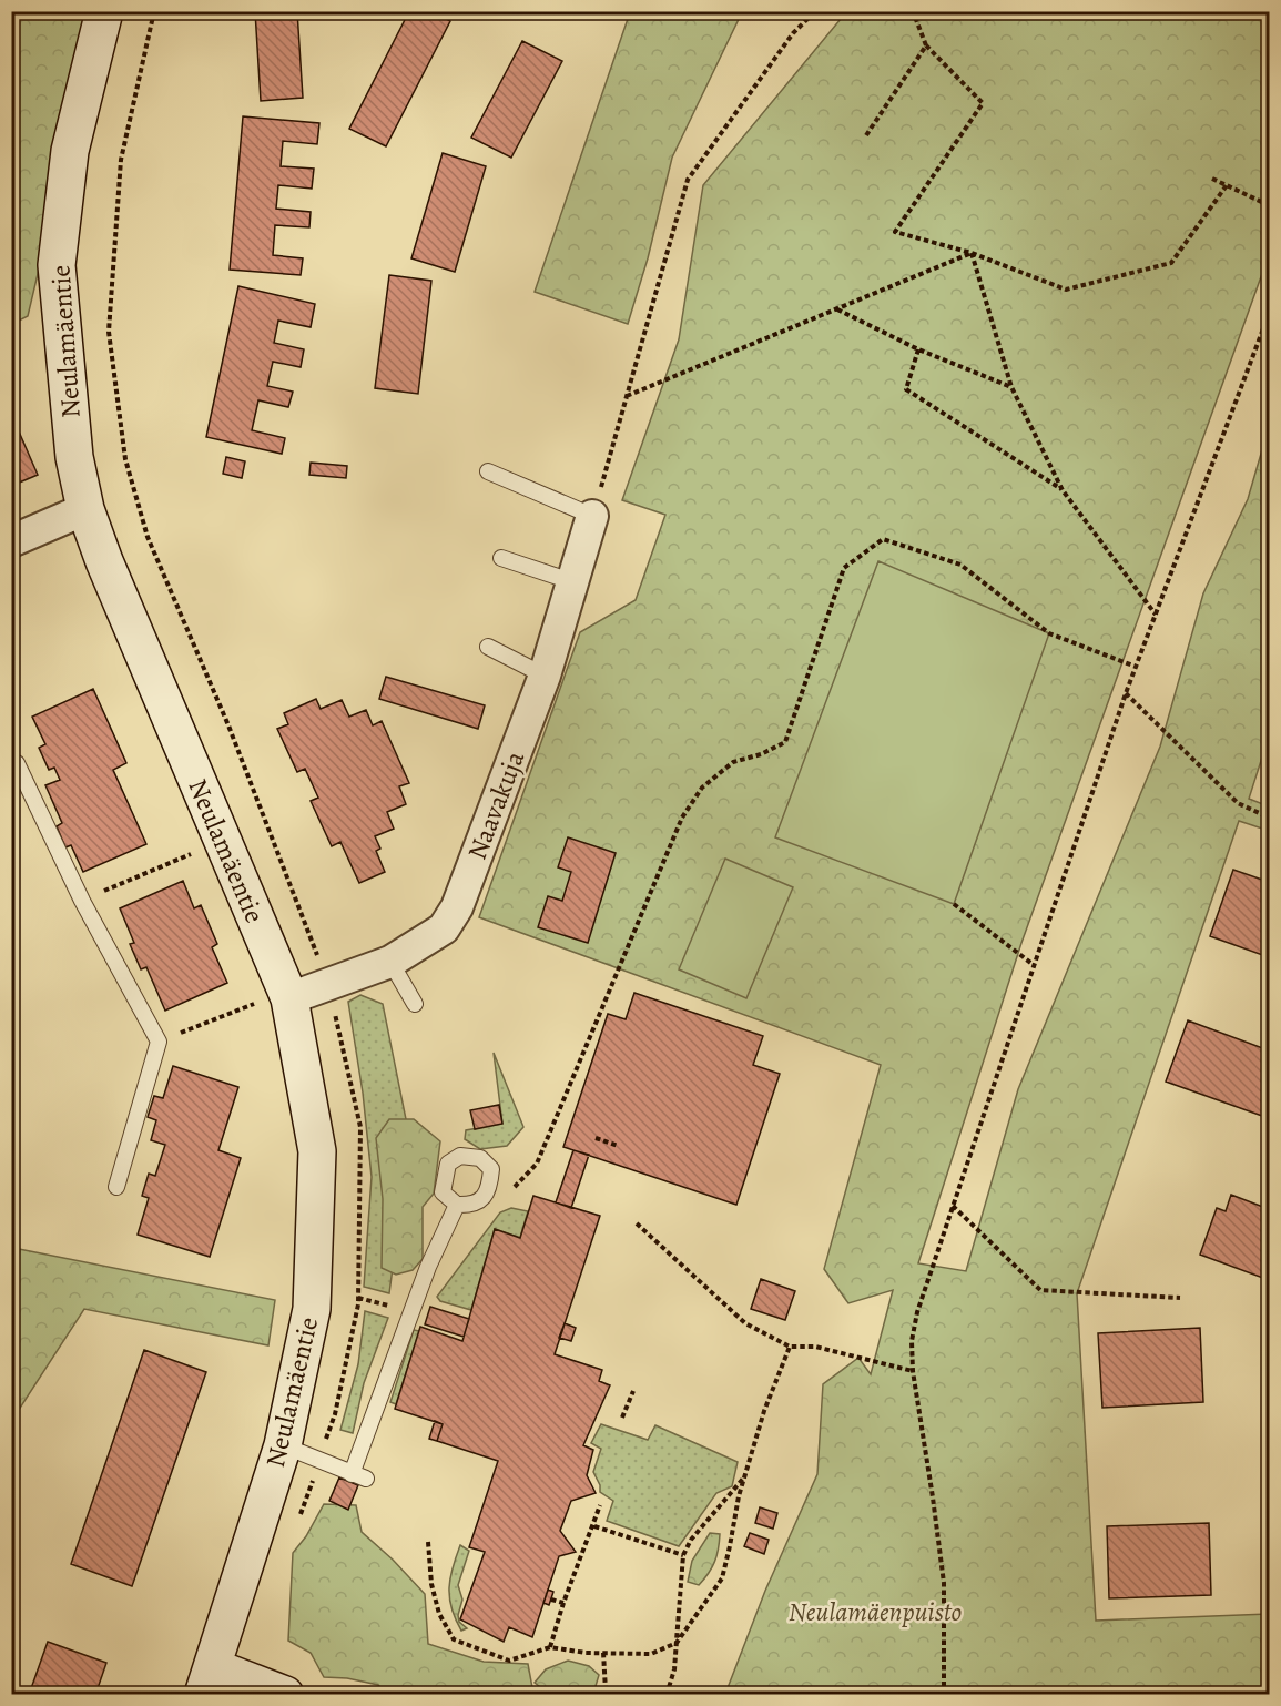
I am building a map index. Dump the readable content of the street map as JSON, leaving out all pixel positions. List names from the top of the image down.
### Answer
{
  "streets": {
    "street": ["Neulamäentie", "Naavakuja"]
  },
  "crossings": [
    ["Neulamäentie", "Naavakuja"]
  ],
  "parks": ["Neulamäenpuisto"]
}
